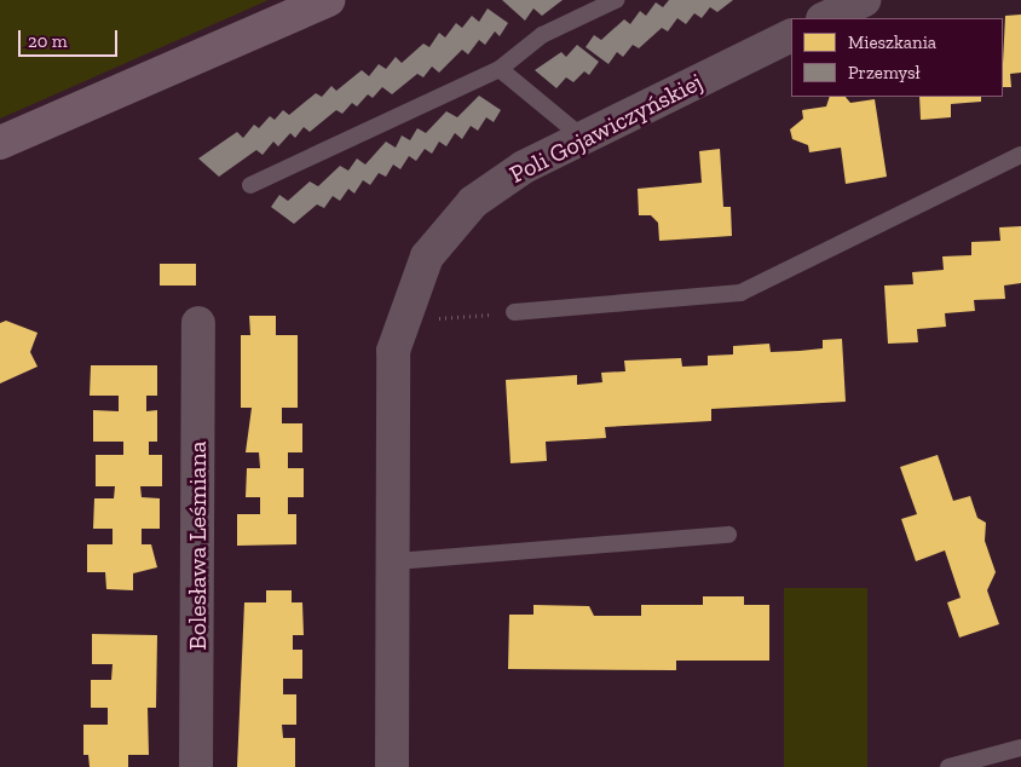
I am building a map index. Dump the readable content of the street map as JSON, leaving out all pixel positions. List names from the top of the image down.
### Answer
{
  "streets": {
    "street": ["Poli Gojawiczyńskiej", "Bolesława Leśmiana"]
  },
  "legend": ["Mieszkania", "Przemysł"],
  "scale_bar": "20 m"
}
